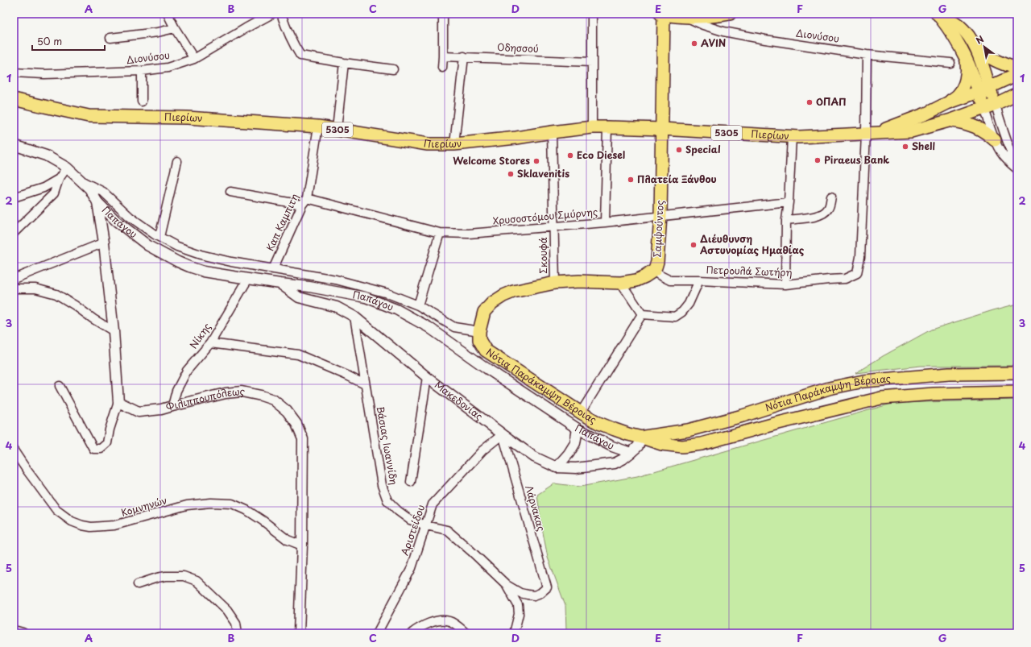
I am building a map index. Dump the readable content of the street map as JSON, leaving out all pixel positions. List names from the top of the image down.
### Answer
{
  "streets": {
    "main road": [
      "Πιερίων",
      "5305",
      "Σαμψούντος",
      "Νότια Παράκαμψη Βέροιας"
    ],
    "street": [
      "Διονύσου",
      "Οδησσού",
      "Χρυσοστόμου Σμύρνης",
      "Παπάγου",
      "Καπ Καμπιτη",
      "Σκουφά",
      "Πετρουλά Σωτήρη",
      "Νίκης",
      "Φιλιππουπόλεως",
      "Μακεδονίας",
      "Βάσιας Ιωαννίδη",
      "Κομνηνών",
      "Λάρνακας",
      "Αριστείδου"
    ]
  },
  "crossings": [
    ["Πιερίων", "5305"],
    ["Πιερίων", "Καπ Καμπιτη"],
    ["Πιερίων", "Σαμψούντος"],
    ["Πιερίων", "Σκουφά"],
    ["Πιερίων", "Πετρουλά Σωτήρη"],
    ["Χρυσοστόμου Σμύρνης", "Καπ Καμπιτη"],
    ["Χρυσοστόμου Σμύρνης", "Σαμψούντος"],
    ["Χρυσοστόμου Σμύρνης", "Σκουφά"],
    ["Παπάγου", "Καπ Καμπιτη"],
    ["Παπάγου", "Νίκης"],
    ["Παπάγου", "Νότια Παράκαμψη Βέροιας"],
    ["Παπάγου", "Μακεδονίας"],
    ["Σαμψούντος", "Πετρουλά Σωτήρη"],
    ["Σαμψούντος", "Νότια Παράκαμψη Βέροιας"],
    ["Σκουφά", "Νότια Παράκαμψη Βέροιας"],
    ["Πετρουλά Σωτήρη", "Νότια Παράκαμψη Βέροιας"],
    ["Νίκης", "Φιλιππουπόλεως"],
    ["Νότια Παράκαμψη Βέροιας", "Μακεδονίας"],
    ["Φιλιππουπόλεως", "Κομνηνών"],
    ["Μακεδονίας", "Βάσιας Ιωαννίδη"],
    ["Μακεδονίας", "Λάρνακας"],
    ["Μακεδονίας", "Αριστείδου"],
    ["Βάσιας Ιωαννίδη", "Λάρνακας"],
    ["Βάσιας Ιωαννίδη", "Αριστείδου"],
    ["Λάρνακας", "Αριστείδου"]
  ],
  "places": [
    "AVIN",
    "ΟΠΑΠ",
    "Shell",
    "Special",
    "Eco Diesel",
    "Piraeus Bank",
    "Welcome Stores",
    "Sklavenitis",
    "Πλατεία Ξάνθου",
    "Διέυθυνση Αστυνομίας Ημαθίας"
  ],
  "scale_bar": "50 m",
  "north": "top left",
  "grid": {
    "columns": [
      "A",
      "B",
      "C",
      "D",
      "E",
      "F",
      "G"
    ],
    "rows": [
      "1",
      "2",
      "3",
      "4",
      "5"
    ]
  }
}
